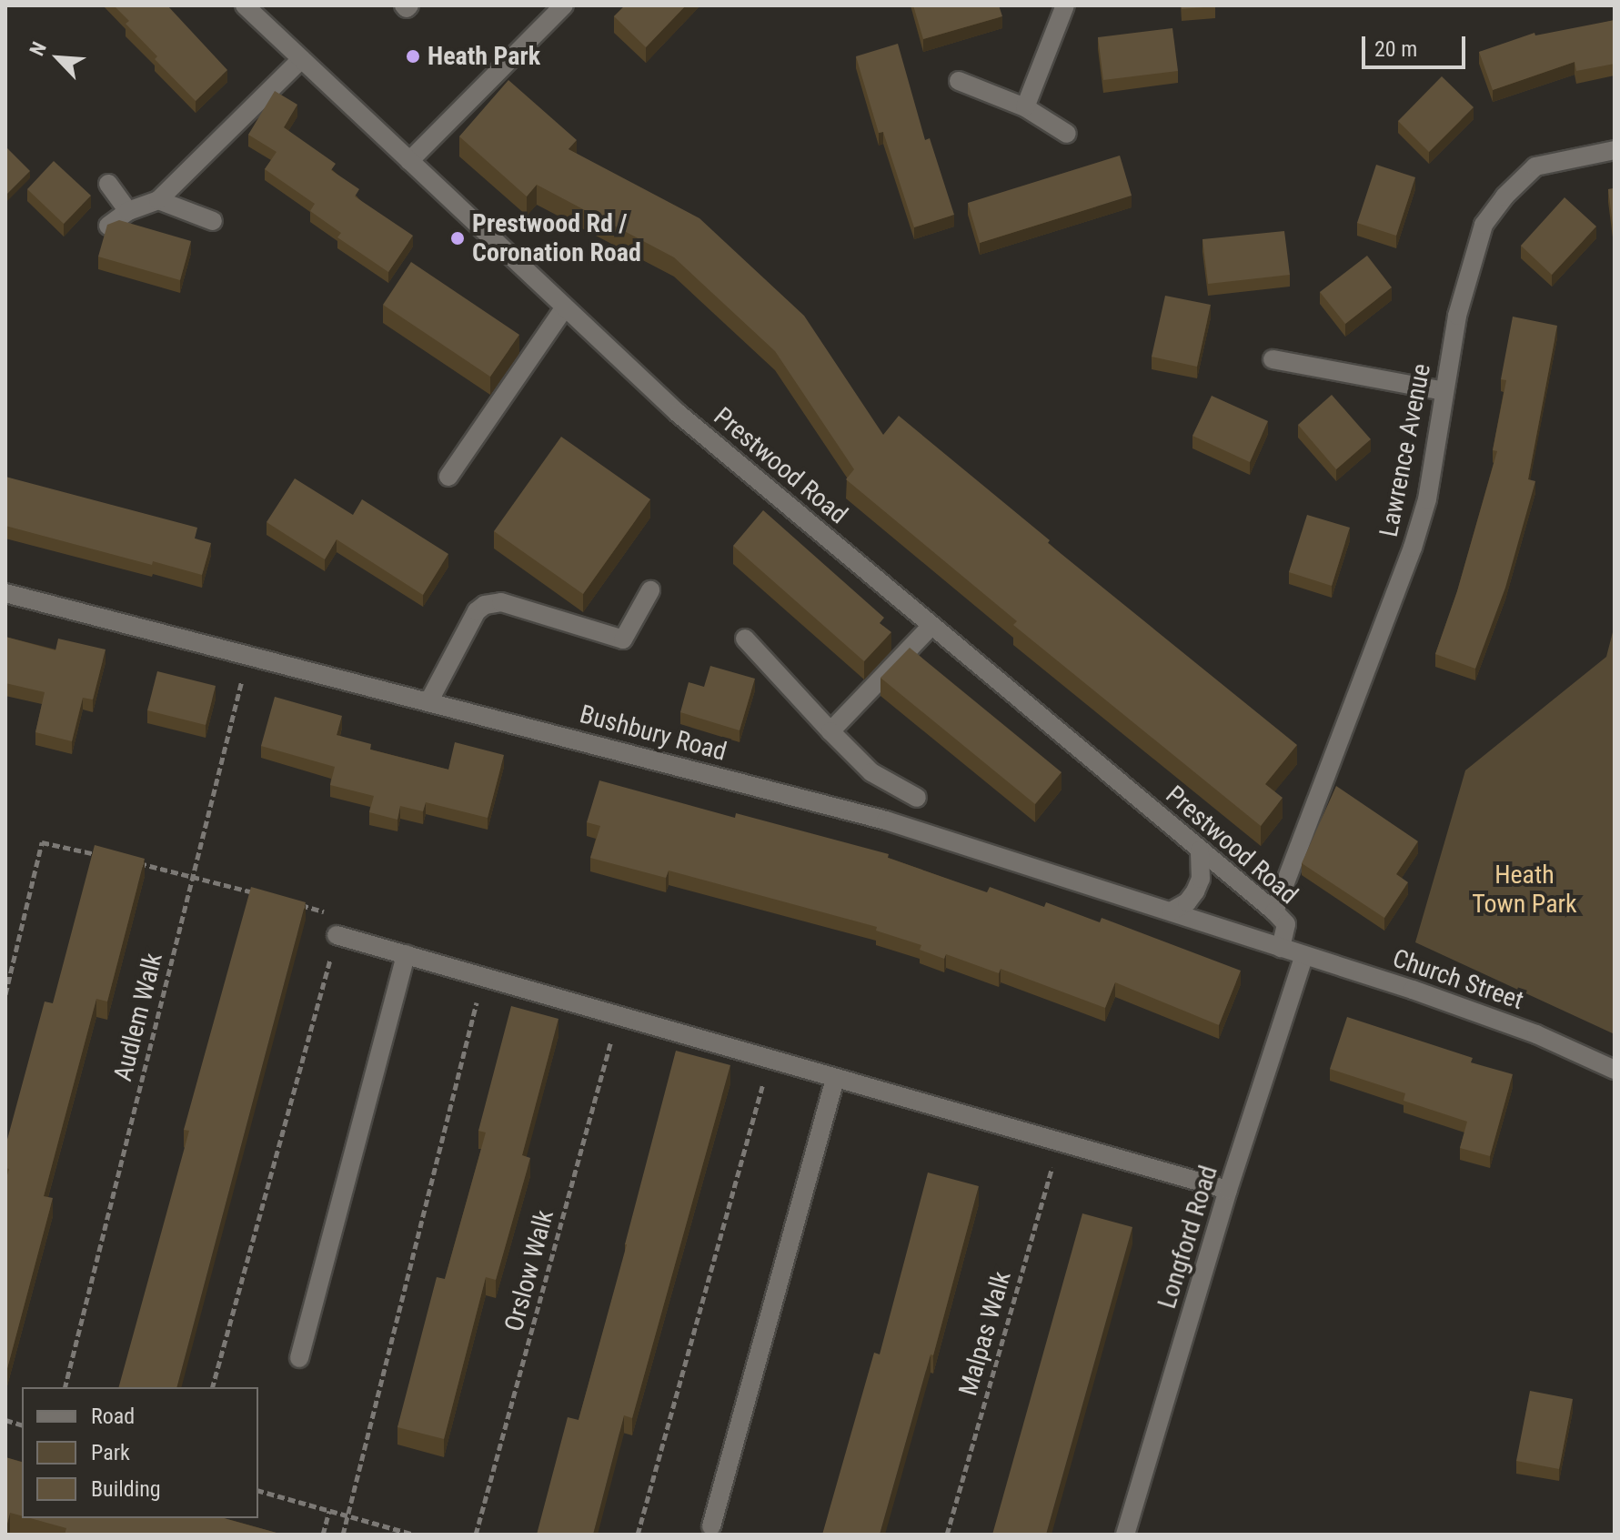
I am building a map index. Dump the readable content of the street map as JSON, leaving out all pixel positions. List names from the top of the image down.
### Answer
{
  "streets": {
    "street": [
      "Lawrence Avenue",
      "Prestwood Road",
      "Bushbury Road",
      "Church Street",
      "Longford Road"
    ],
    "path": ["Audlem Walk", "Orslow Walk", "Malpas Walk"]
  },
  "crossings": [
    ["Lawrence Avenue", "Prestwood Road"],
    ["Prestwood Road", "Bushbury Road"],
    ["Prestwood Road", "Church Street"],
    ["Bushbury Road", "Church Street"],
    ["Bushbury Road", "Audlem Walk"],
    ["Church Street", "Longford Road"]
  ],
  "parks": ["Heath Town Park"],
  "places": ["Heath Park", "Prestwood Rd / Coronation Road"],
  "legend": ["Road", "Park", "Building"],
  "scale_bar": "20 m",
  "north": "top left"
}
